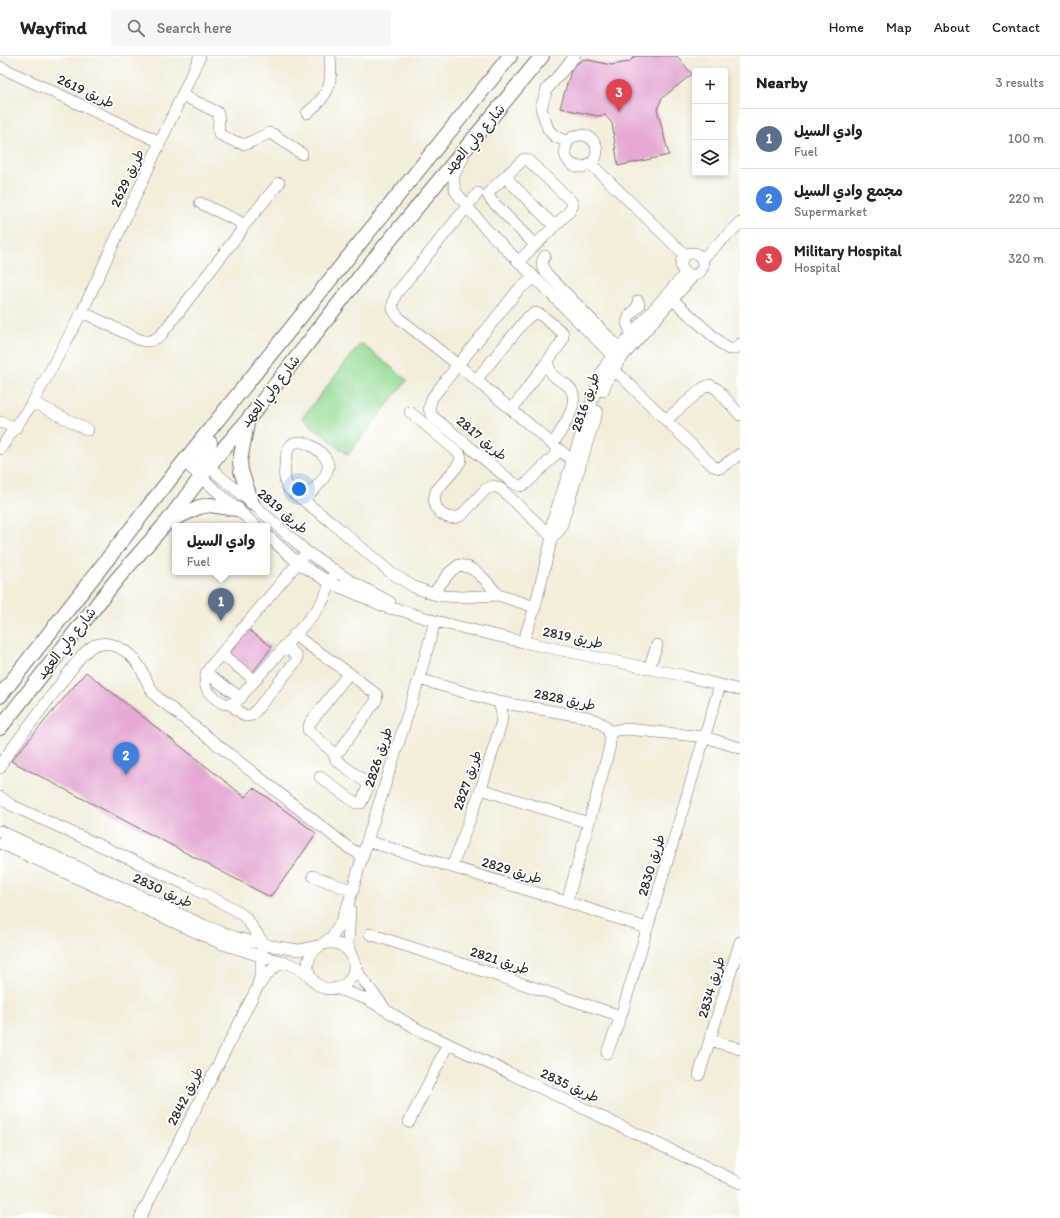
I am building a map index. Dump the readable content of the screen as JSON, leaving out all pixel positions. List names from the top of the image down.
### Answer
{
  "streets": {
    "main road": ["شارع ولي العهد"],
    "street": [
      "طريق 2619",
      "طريق 2629",
      "طريق 2816",
      "طريق 2817",
      "طريق 2819",
      "طريق 2828",
      "طريق 2826",
      "طريق 2827",
      "طريق 2830",
      "طريق 2829",
      "طريق 2821",
      "طريق 2834",
      "طريق 2835",
      "طريق 2842"
    ]
  },
  "crossings": [
    ["طريق 2619", "طريق 2629"],
    ["شارع ولي العهد", "طريق 2819"],
    ["طريق 2816", "طريق 2819"],
    ["طريق 2819", "طريق 2826"],
    ["طريق 2819", "طريق 2830"],
    ["طريق 2828", "طريق 2826"],
    ["طريق 2828", "طريق 2827"],
    ["طريق 2826", "طريق 2830"],
    ["طريق 2826", "طريق 2829"],
    ["طريق 2826", "طريق 2835"],
    ["طريق 2827", "طريق 2829"],
    ["طريق 2830", "طريق 2829"],
    ["طريق 2830", "طريق 2821"],
    ["طريق 2830", "طريق 2835"],
    ["طريق 2830", "طريق 2842"]
  ],
  "page": {
    "header": "Wayfind",
    "search": "Search here",
    "nav": [
      "Home",
      "Map",
      "About",
      "Contact"
    ],
    "heading": ["Nearby", "3 results"],
    "map_buttons": ["+", "−"],
    "pins": ["3", "1", "2"],
    "list": [
      {
        "mark": "1",
        "name": "وادي السيل",
        "note": "Fuel",
        "value": "100 m"
      },
      {
        "mark": "2",
        "name": "مجمع وادي السيل",
        "note": "Supermarket",
        "value": "220 m"
      },
      {
        "mark": "3",
        "name": "Military Hospital",
        "note": "Hospital",
        "value": "320 m"
      }
    ],
    "popup": ["وادي السيل", "Fuel"]
  }
}
